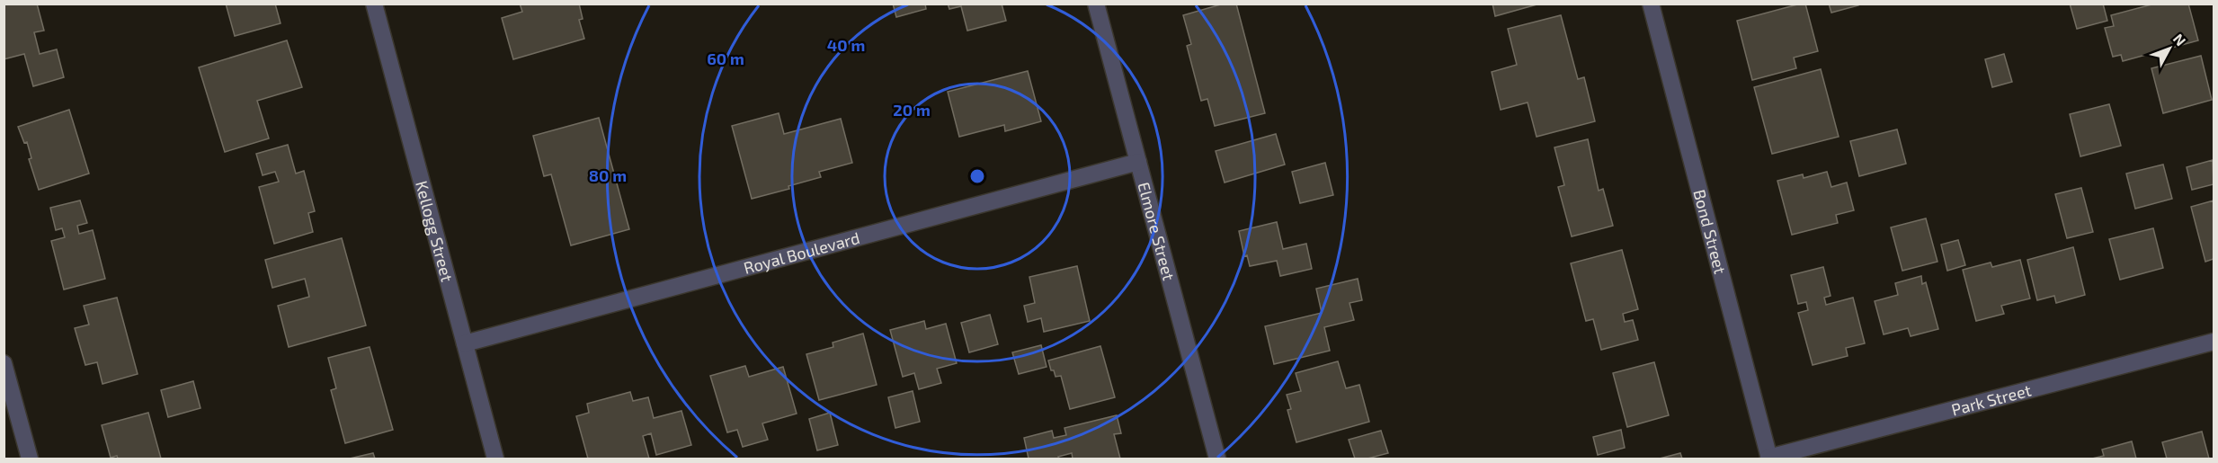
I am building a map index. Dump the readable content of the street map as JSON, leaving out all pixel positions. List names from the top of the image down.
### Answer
{
  "streets": {
    "street": [
      "Elmore Street",
      "Kellogg Street",
      "Bond Street",
      "Royal Boulevard",
      "Park Street"
    ]
  },
  "crossings": [
    ["Elmore Street", "Royal Boulevard"],
    ["Kellogg Street", "Royal Boulevard"],
    ["Bond Street", "Park Street"]
  ],
  "north": "top right",
  "rings": [
    "40 m",
    "60 m",
    "20 m",
    "80 m"
  ]
}
